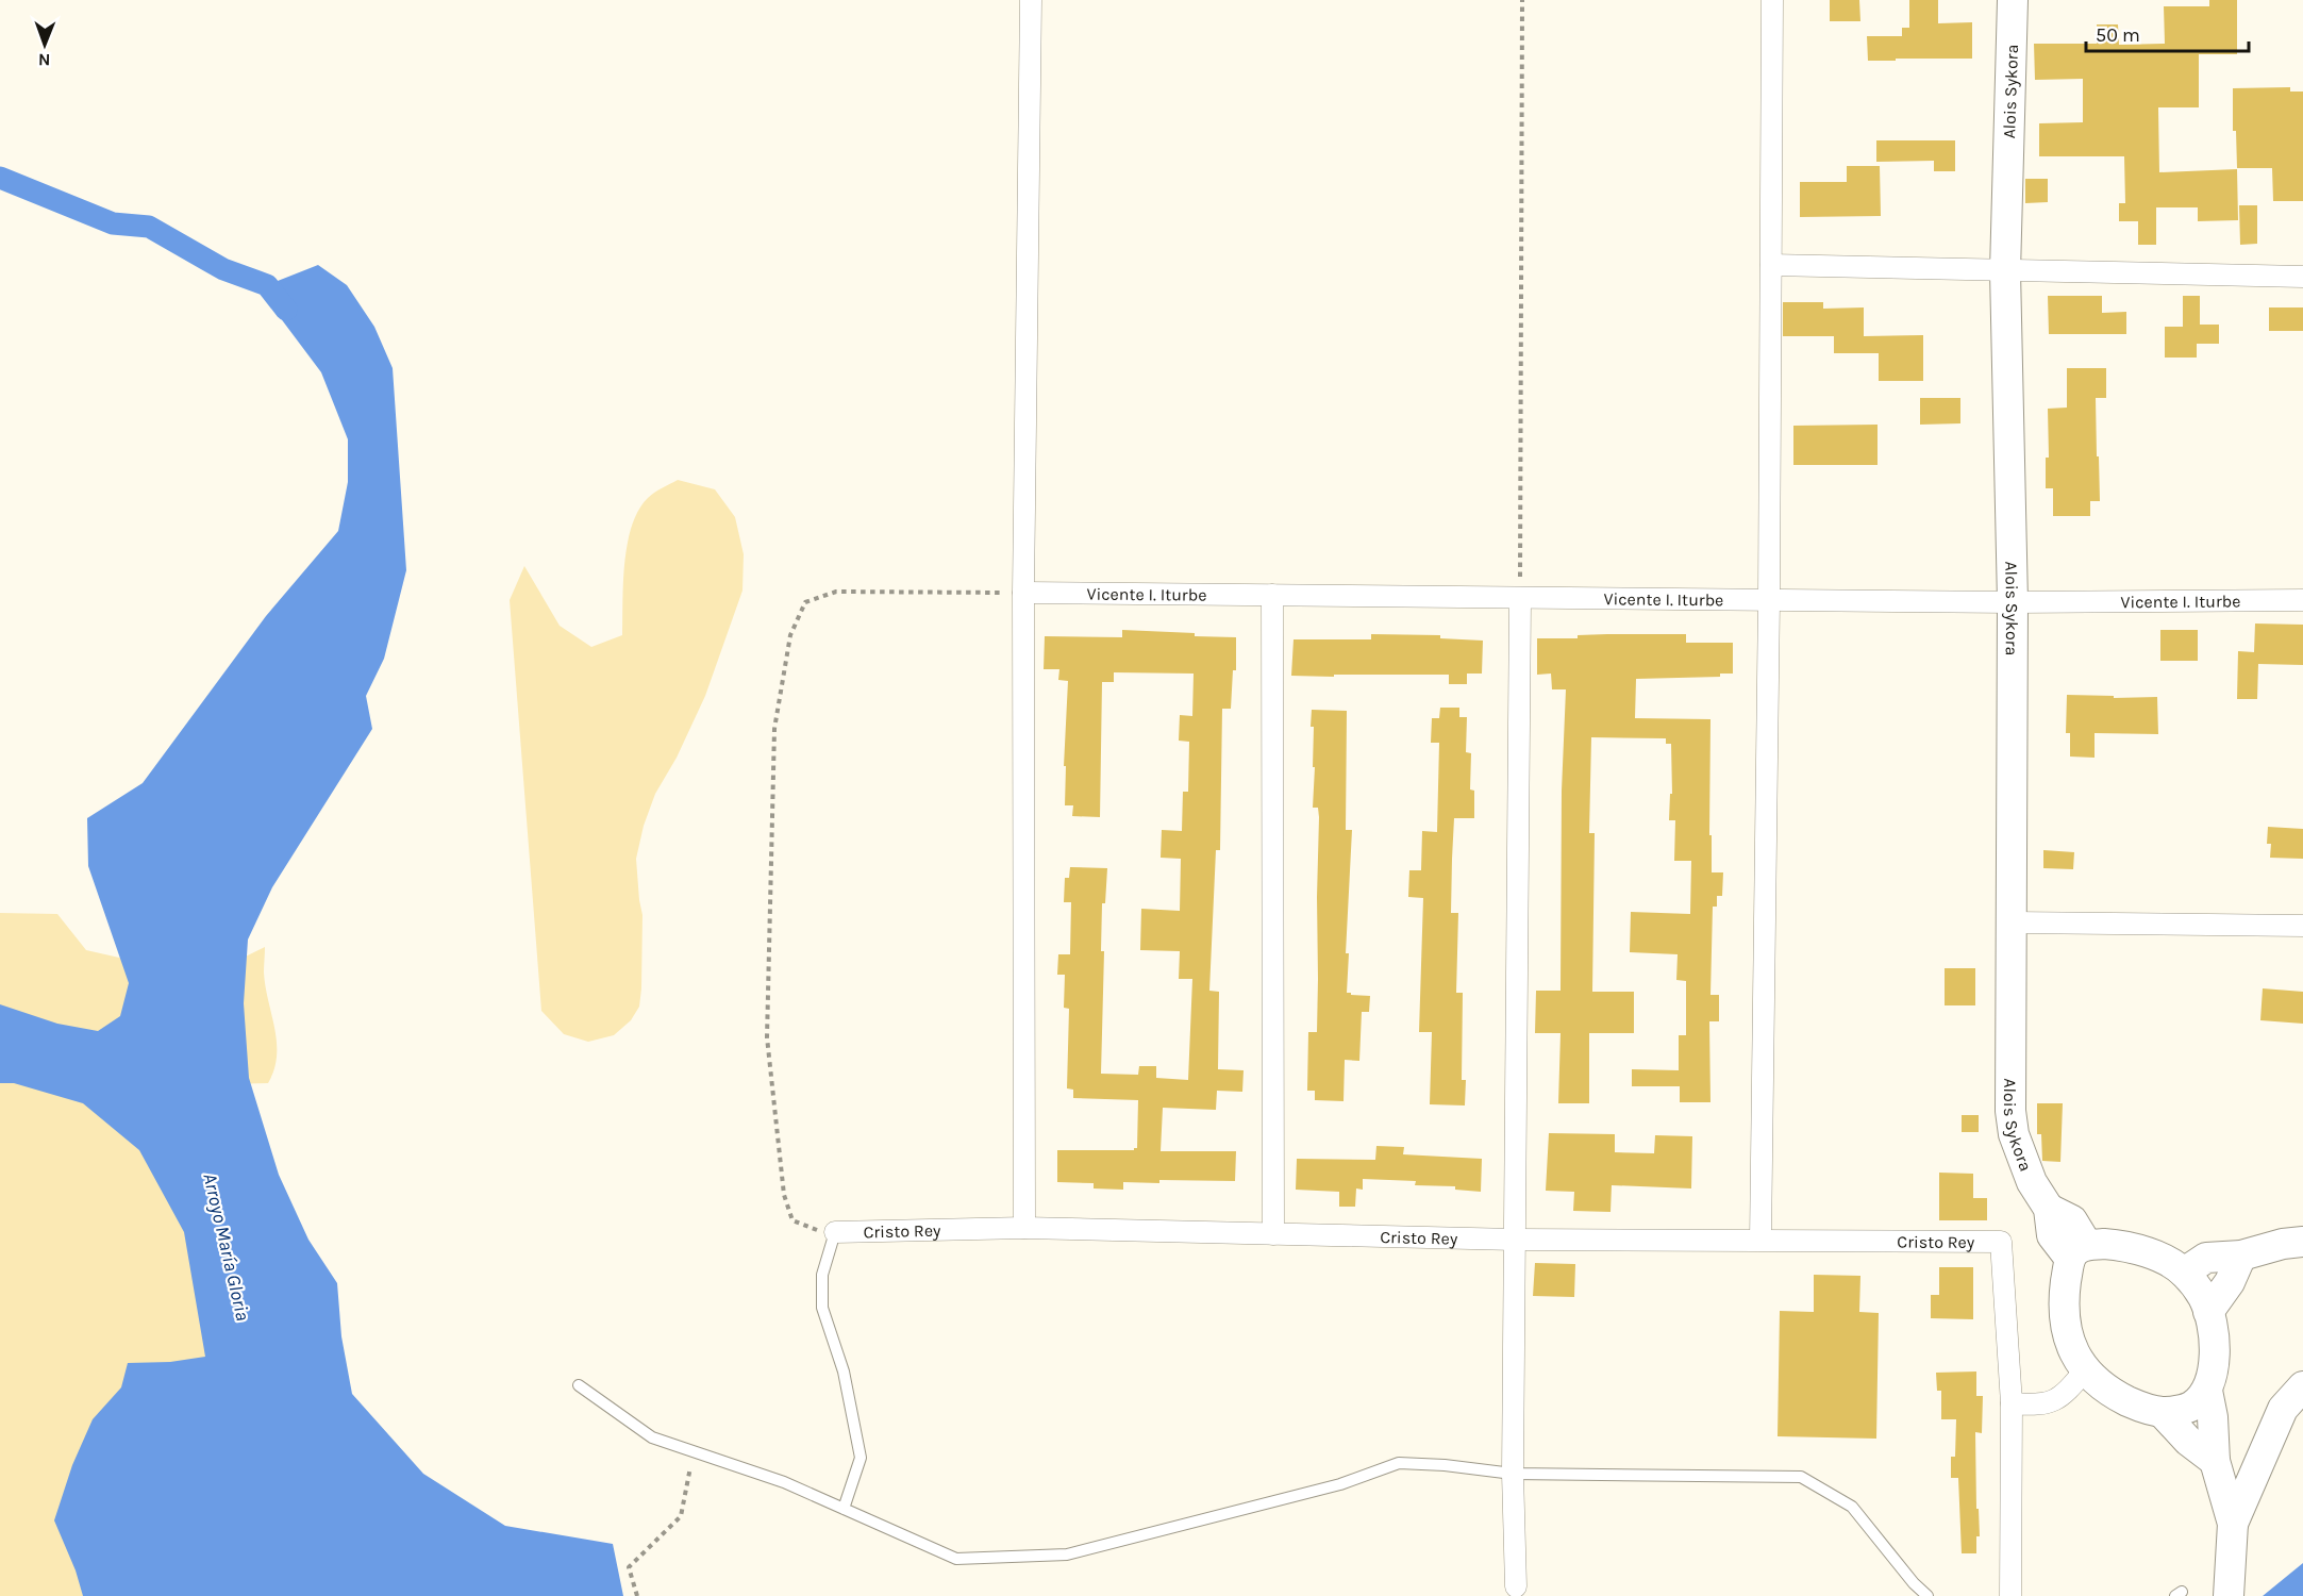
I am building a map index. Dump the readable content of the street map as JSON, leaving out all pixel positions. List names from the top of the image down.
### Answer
{
  "streets": {
    "street": ["Alois Sykora", "Vicente I. Iturbe", "Cristo Rey"]
  },
  "crossings": [
    ["Alois Sykora", "Vicente I. Iturbe"]
  ],
  "water": ["Arroyo María Gloria"],
  "scale_bar": "50 m",
  "north": "bottom"
}
